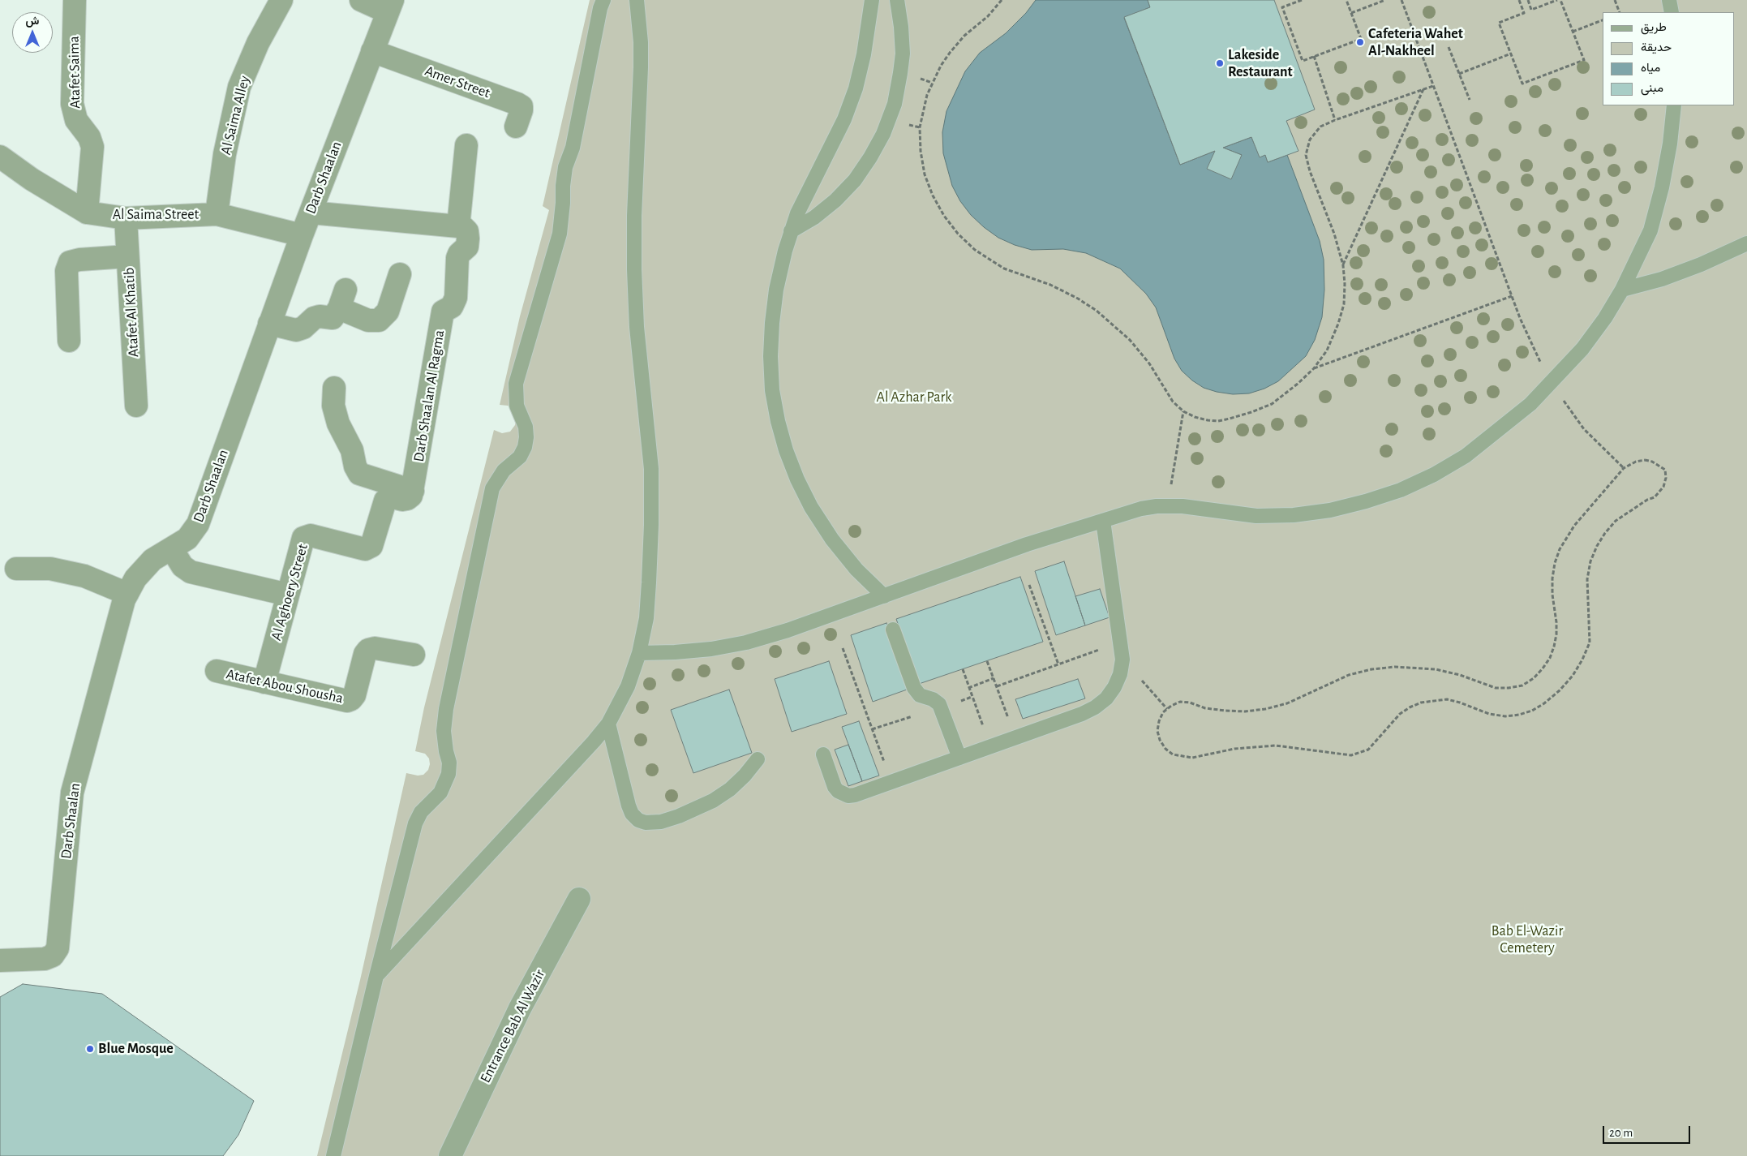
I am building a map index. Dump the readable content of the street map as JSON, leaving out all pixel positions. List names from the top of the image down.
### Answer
{
  "streets": {
    "street": [
      "Atafet Saima",
      "Amer Street",
      "Al Saima Alley",
      "Darb Shaalan",
      "Al Saima Street",
      "Atafet Al Khatib",
      "Darb Shaalan Al Ragma",
      "Al Aghoery Street",
      "Atafet Abou Shousha",
      "Entrance Bab Al Wazir"
    ]
  },
  "crossings": [
    ["Atafet Saima", "Al Saima Street"],
    ["Amer Street", "Darb Shaalan"],
    ["Al Saima Alley", "Al Saima Street"],
    ["Darb Shaalan", "Al Saima Street"],
    ["Al Saima Street", "Atafet Al Khatib"],
    ["Darb Shaalan Al Ragma", "Al Aghoery Street"],
    ["Al Aghoery Street", "Atafet Abou Shousha"]
  ],
  "parks": ["Al Azhar Park", "Bab El-Wazir Cemetery"],
  "places": ["Cafeteria Wahet Al-Nakheel", "Lakeside Restaurant", "Blue Mosque"],
  "legend": [
    "طريق",
    "حديقة",
    "مياه",
    "مبنى"
  ],
  "scale_bar": "20 m",
  "north": "top"
}
